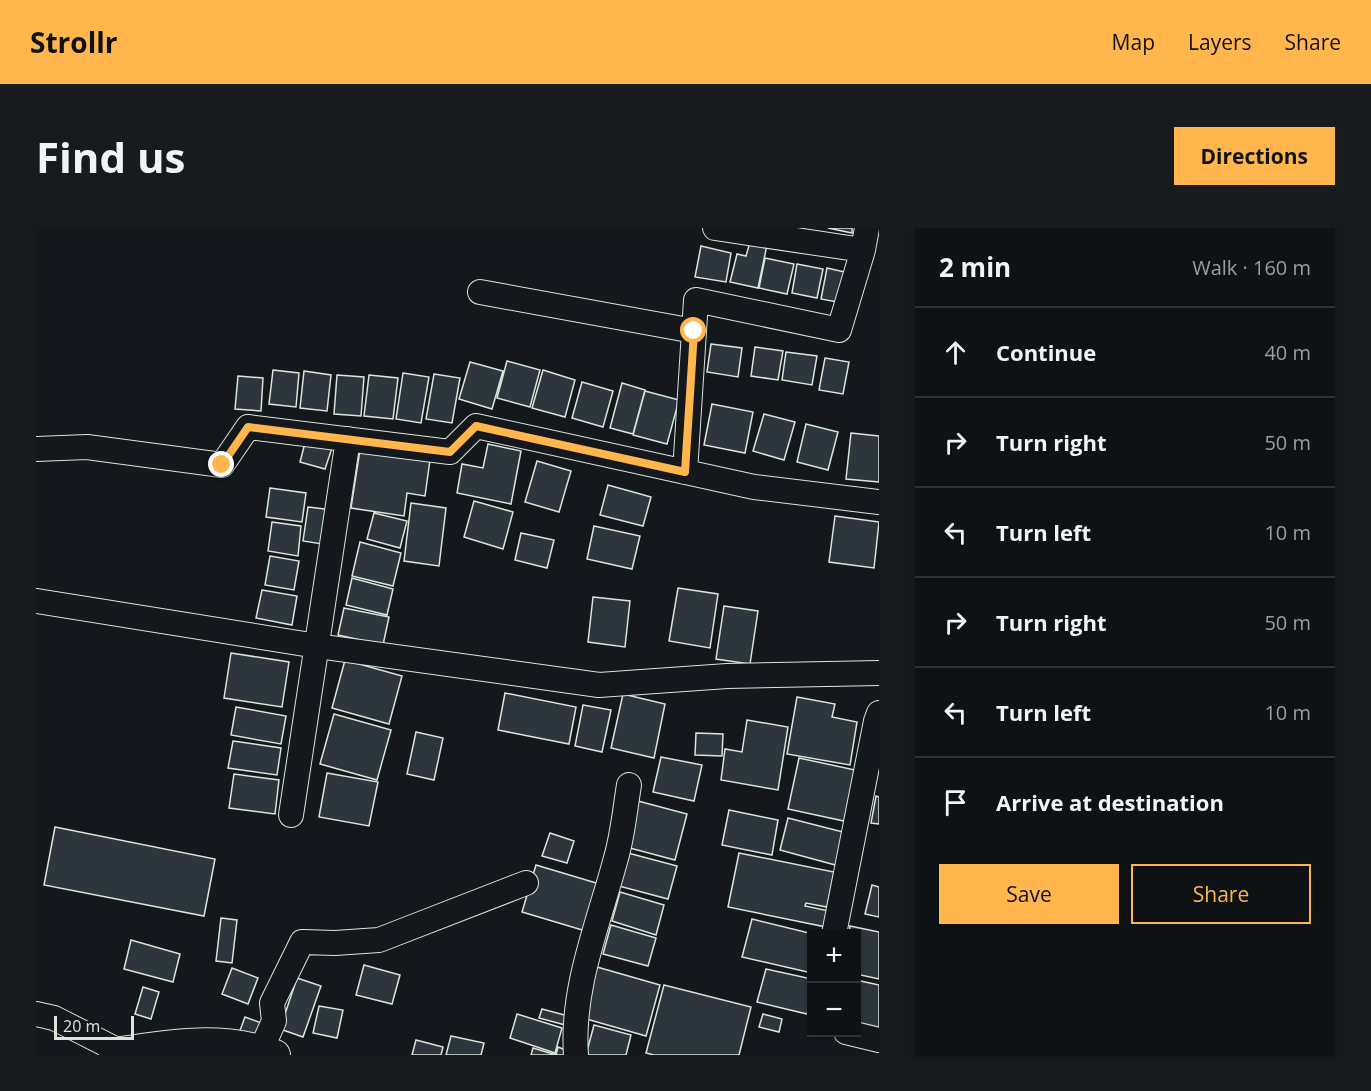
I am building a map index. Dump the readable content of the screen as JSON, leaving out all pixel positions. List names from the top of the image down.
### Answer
{
  "scale_bar": "20 m",
  "page": {
    "header": "Strollr",
    "nav": ["Map", "Layers", "Share"],
    "buttons": [
      "Directions",
      ["Save", "Share"]
    ],
    "title": "Find us",
    "heading": ["2 min", "Walk · 160 m"],
    "list": [
      ["Continue", "40 m"],
      ["Turn right", "50 m"],
      ["Turn left", "10 m"],
      ["Turn right", "50 m"],
      ["Turn left", "10 m"],
      "Arrive at destination"
    ],
    "map_buttons": ["+", "−"],
    "scale": "20 m"
  }
}
